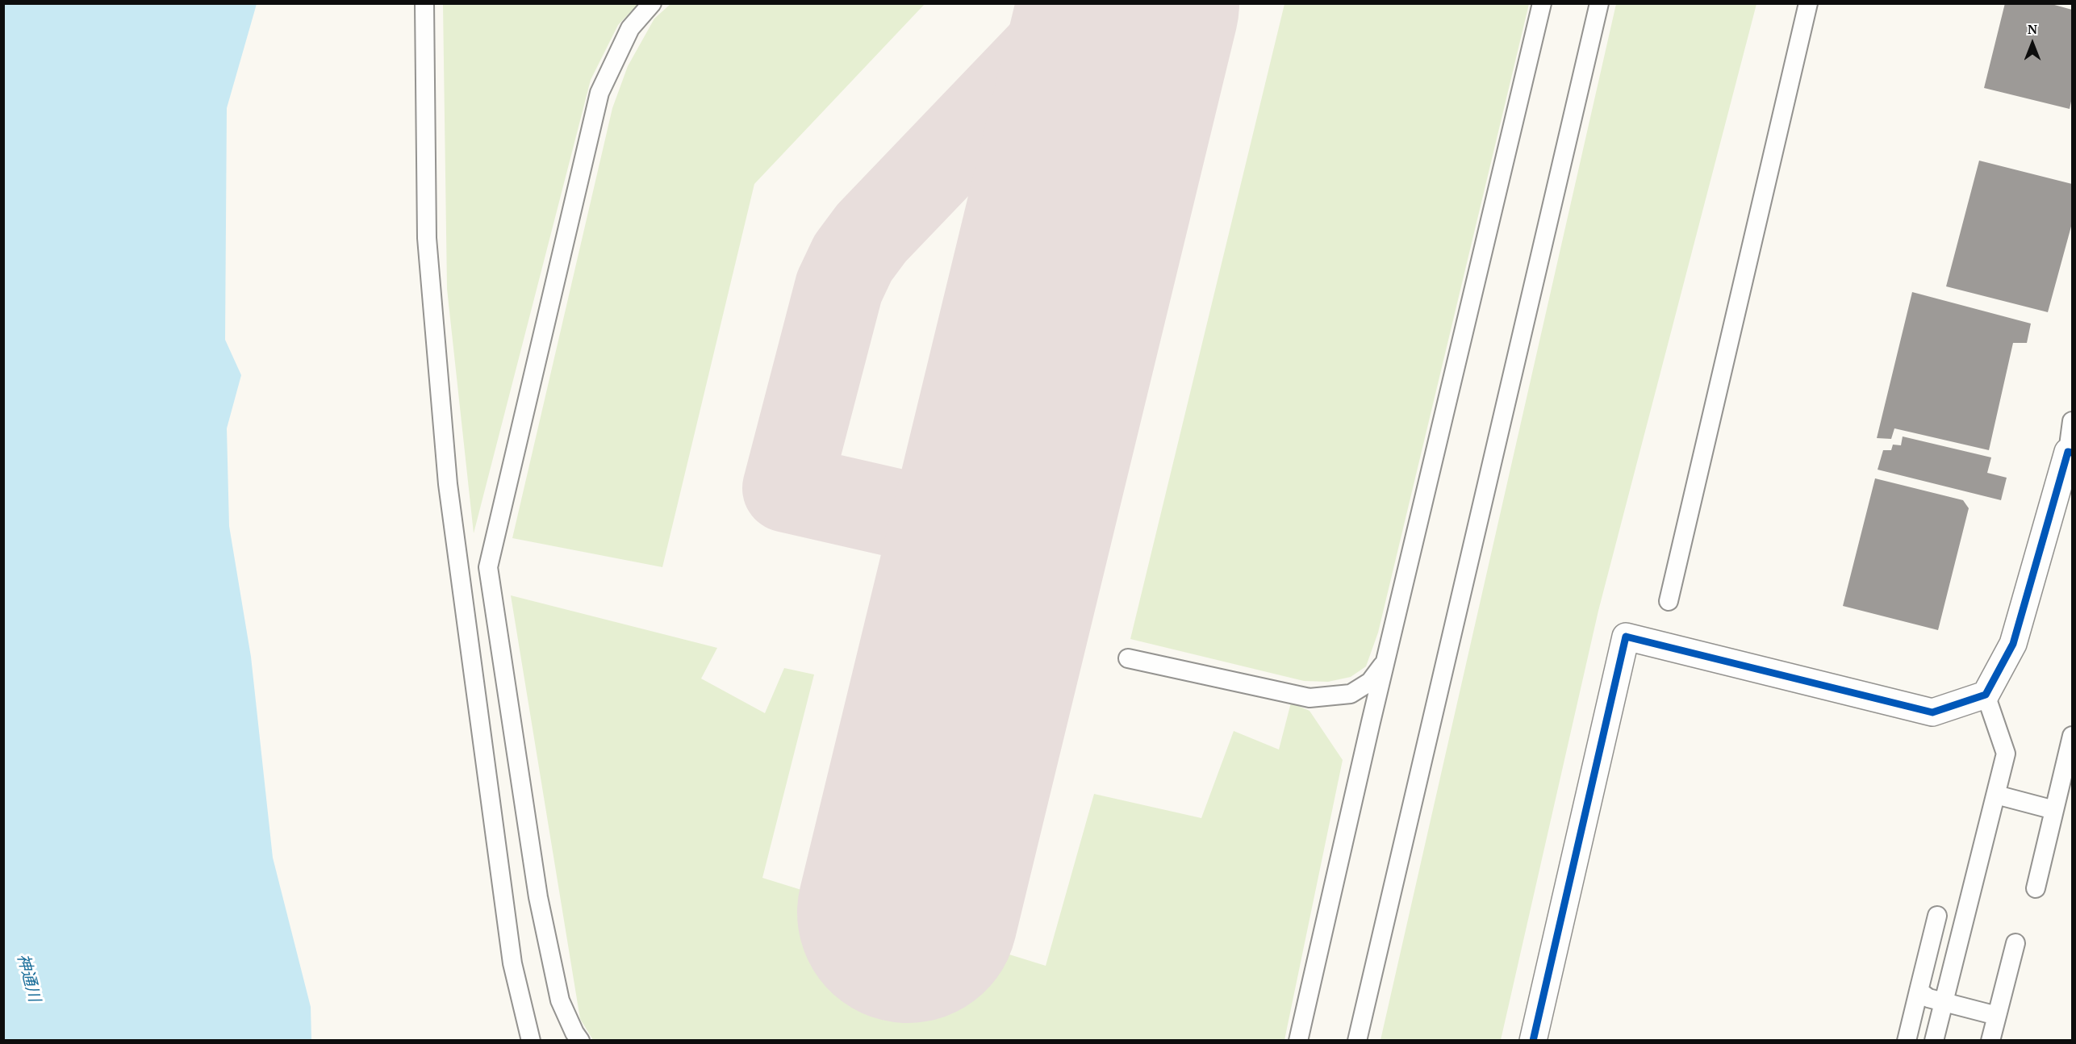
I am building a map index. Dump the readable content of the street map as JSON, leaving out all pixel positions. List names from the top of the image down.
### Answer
{
  "water": ["神通川"],
  "north": "top"
}
